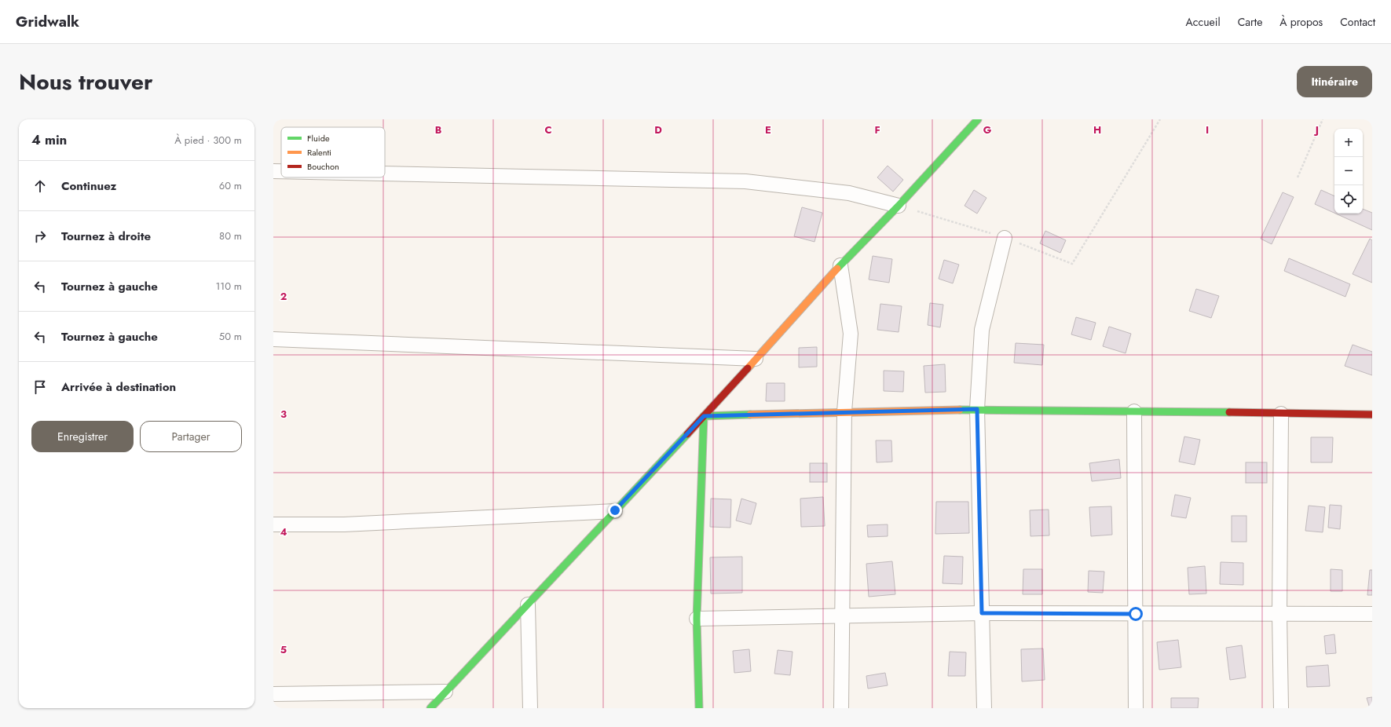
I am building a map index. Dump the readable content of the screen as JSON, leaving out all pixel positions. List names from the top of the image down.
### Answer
{
  "legend": ["Fluide", "Ralenti", "Bouchon"],
  "page": {
    "header": "Gridwalk",
    "nav": [
      "Accueil",
      "Carte",
      "À propos",
      "Contact"
    ],
    "title": "Nous trouver",
    "buttons": [
      "Itinéraire",
      ["Enregistrer", "Partager"]
    ],
    "heading": ["4 min", "À pied · 300 m"],
    "map_buttons": ["+", "−"],
    "list": [
      ["Continuez", "60 m"],
      ["Tournez à droite", "80 m"],
      ["Tournez à gauche", "110 m"],
      ["Tournez à gauche", "50 m"],
      "Arrivée à destination"
    ]
  },
  "grid": {
    "columns": [
      "B",
      "C",
      "D",
      "E",
      "F",
      "G",
      "H",
      "I",
      "J"
    ],
    "rows": [
      "2",
      "3",
      "4",
      "5"
    ]
  }
}
